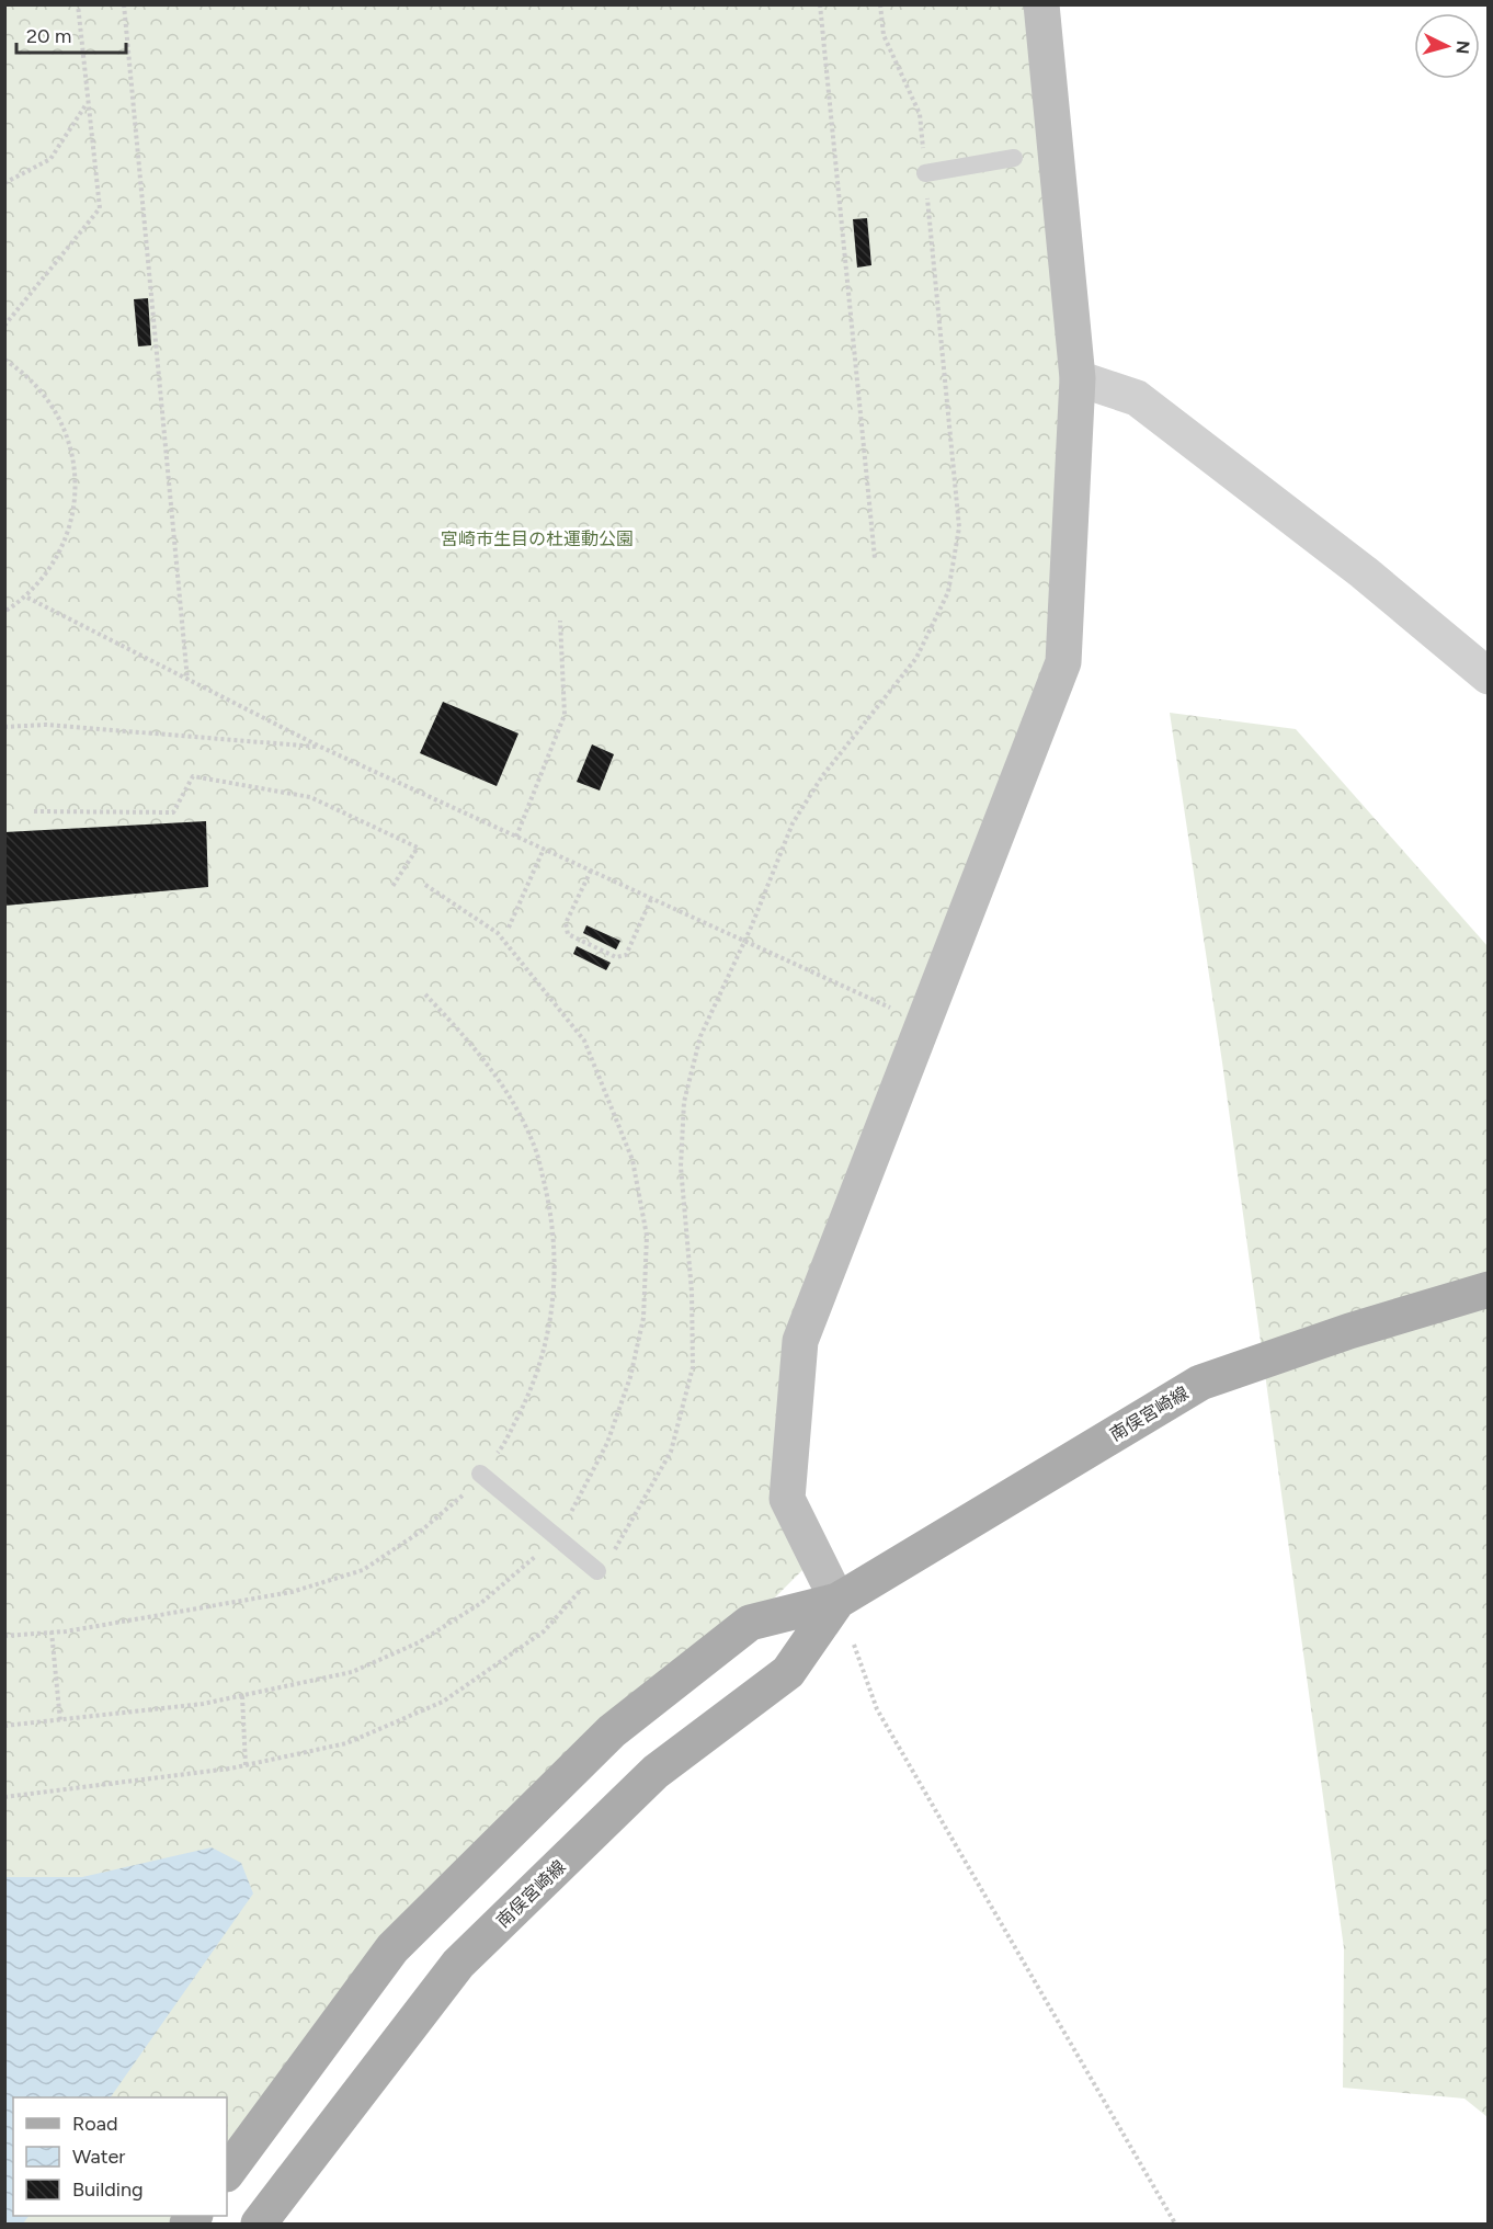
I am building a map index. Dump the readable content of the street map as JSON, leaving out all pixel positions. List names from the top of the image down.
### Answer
{
  "streets": {
    "main road": ["南俣宮崎線"]
  },
  "parks": ["宮崎市生目の杜運動公園"],
  "legend": ["Road", "Water", "Building"],
  "scale_bar": "20 m",
  "north": "right"
}
